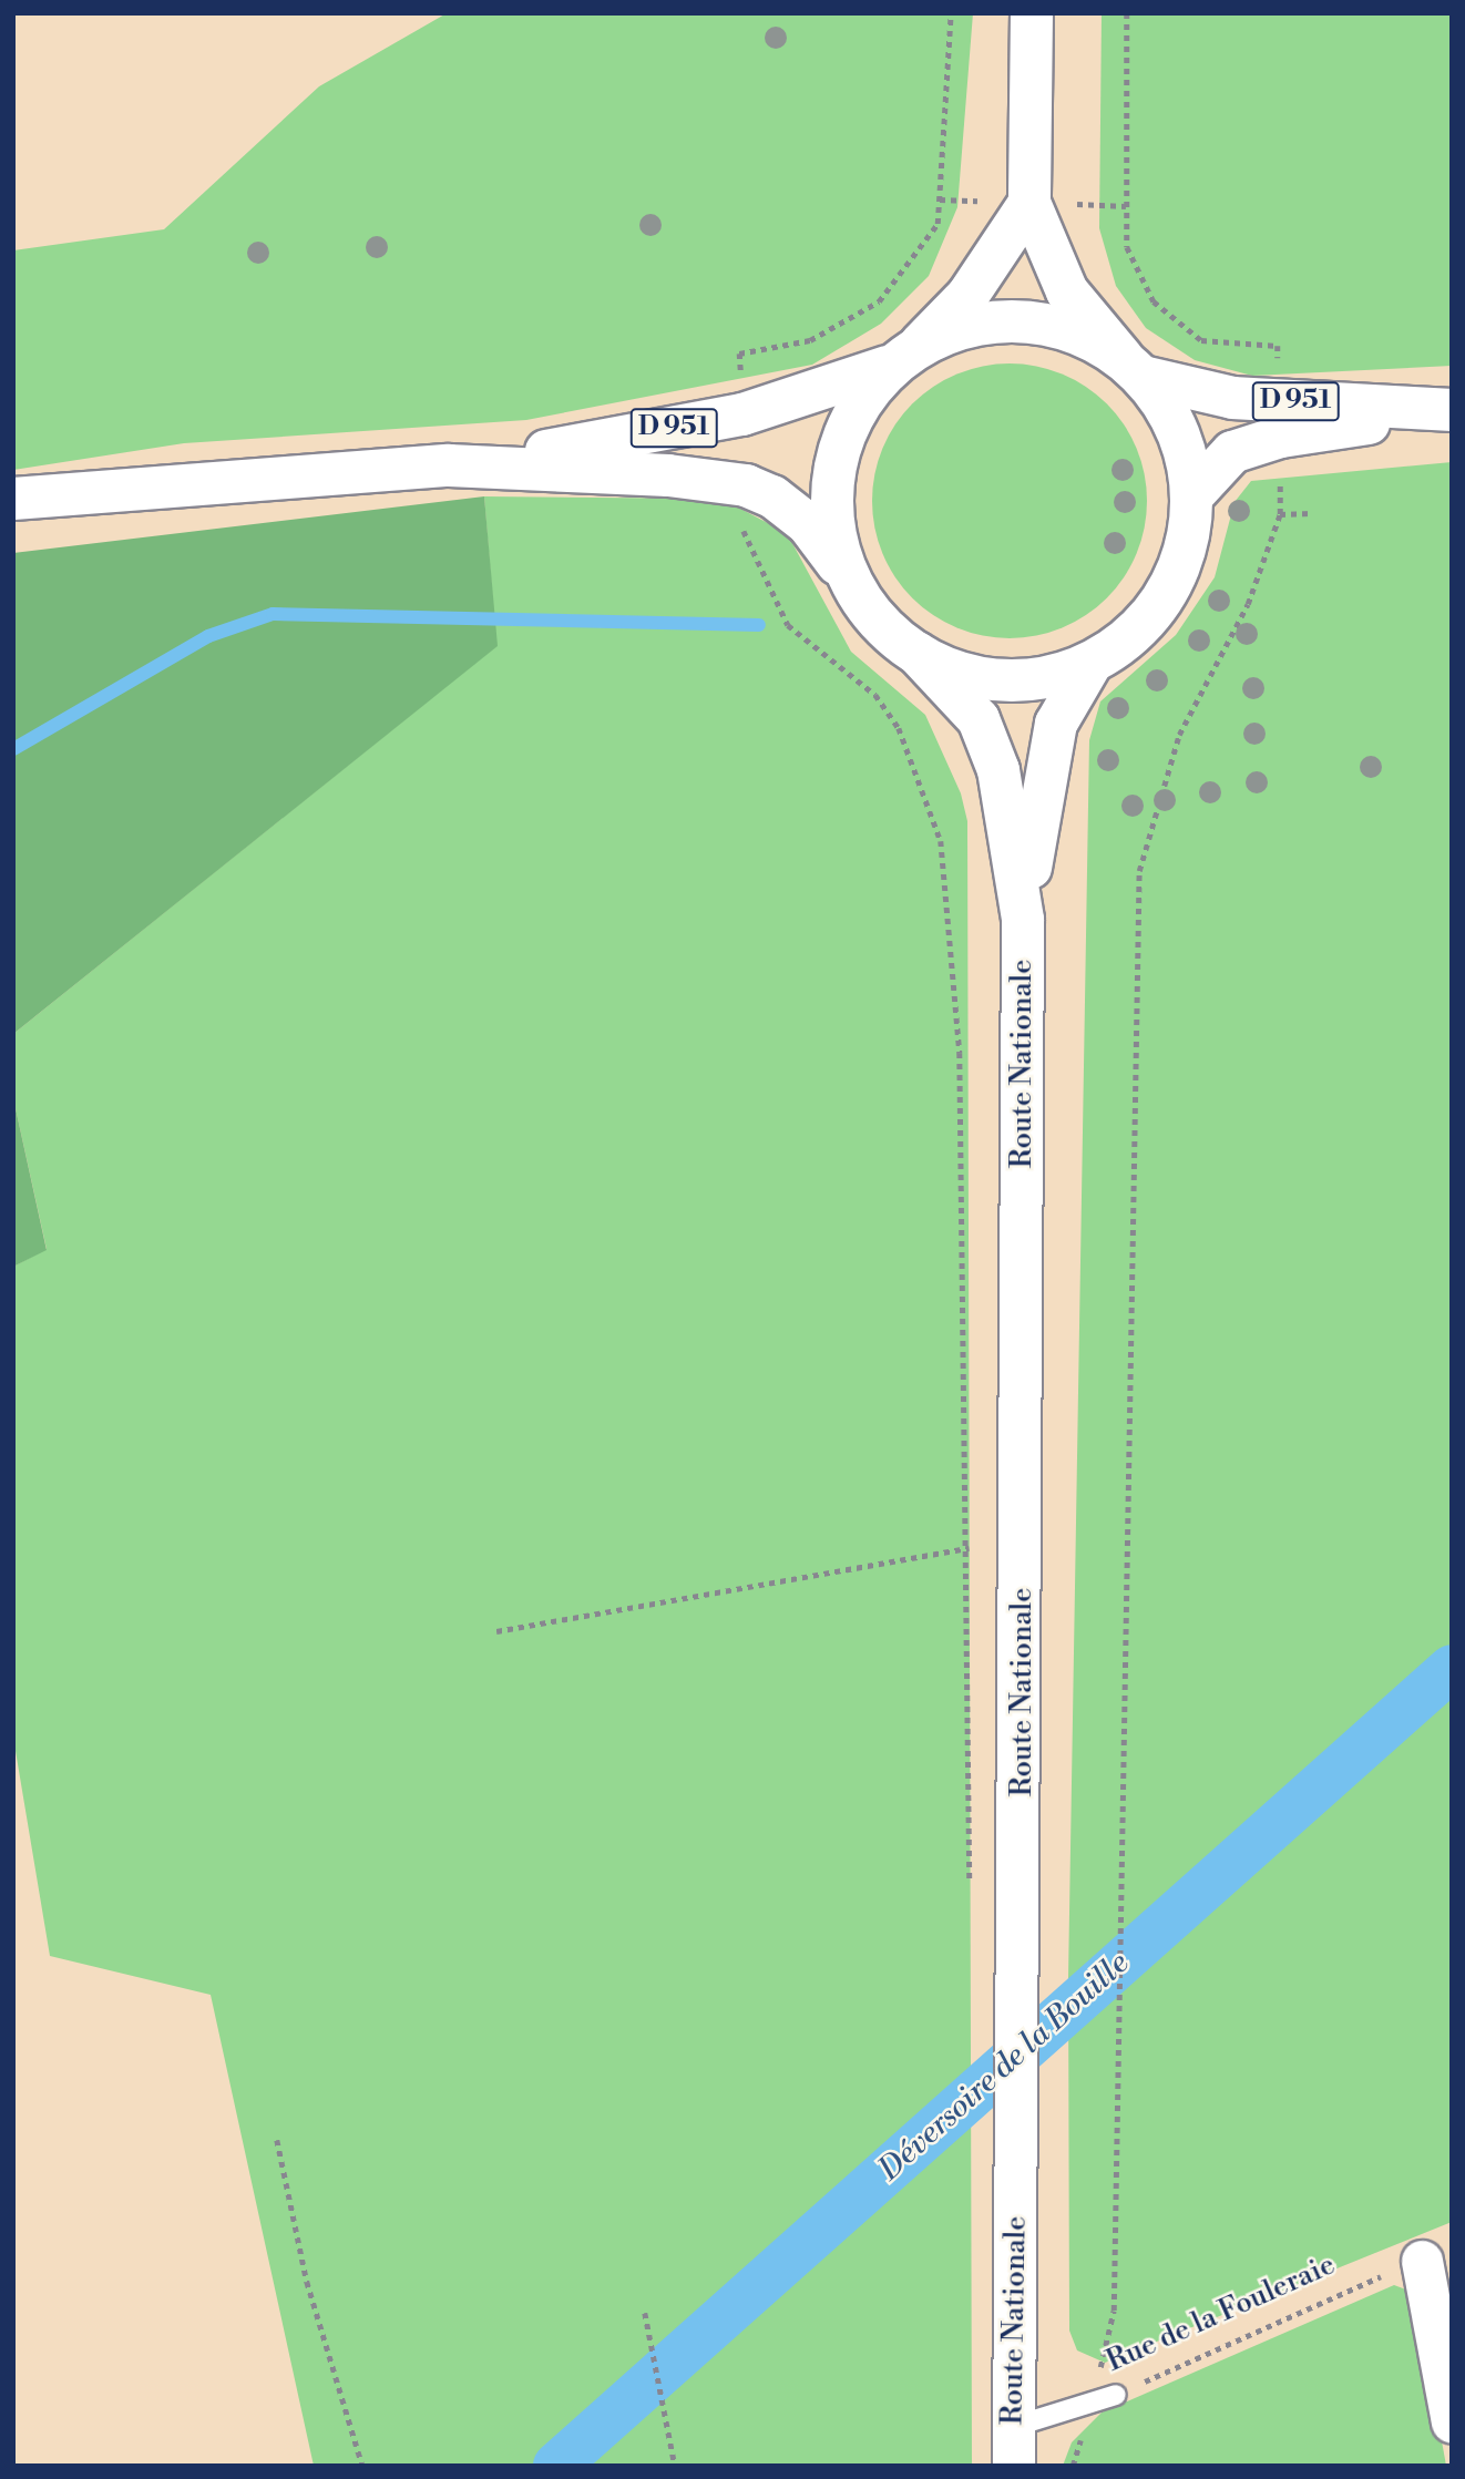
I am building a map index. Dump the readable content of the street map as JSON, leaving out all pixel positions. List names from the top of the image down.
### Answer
{
  "streets": {
    "main road": ["D 951", "Route Nationale"],
    "lane": ["Rue de la Fouleraie"]
  },
  "crossings": [
    ["D 951", "Route Nationale"],
    ["Route Nationale", "Rue de la Fouleraie"]
  ],
  "water": ["Déversoire de la Bouille"]
}
